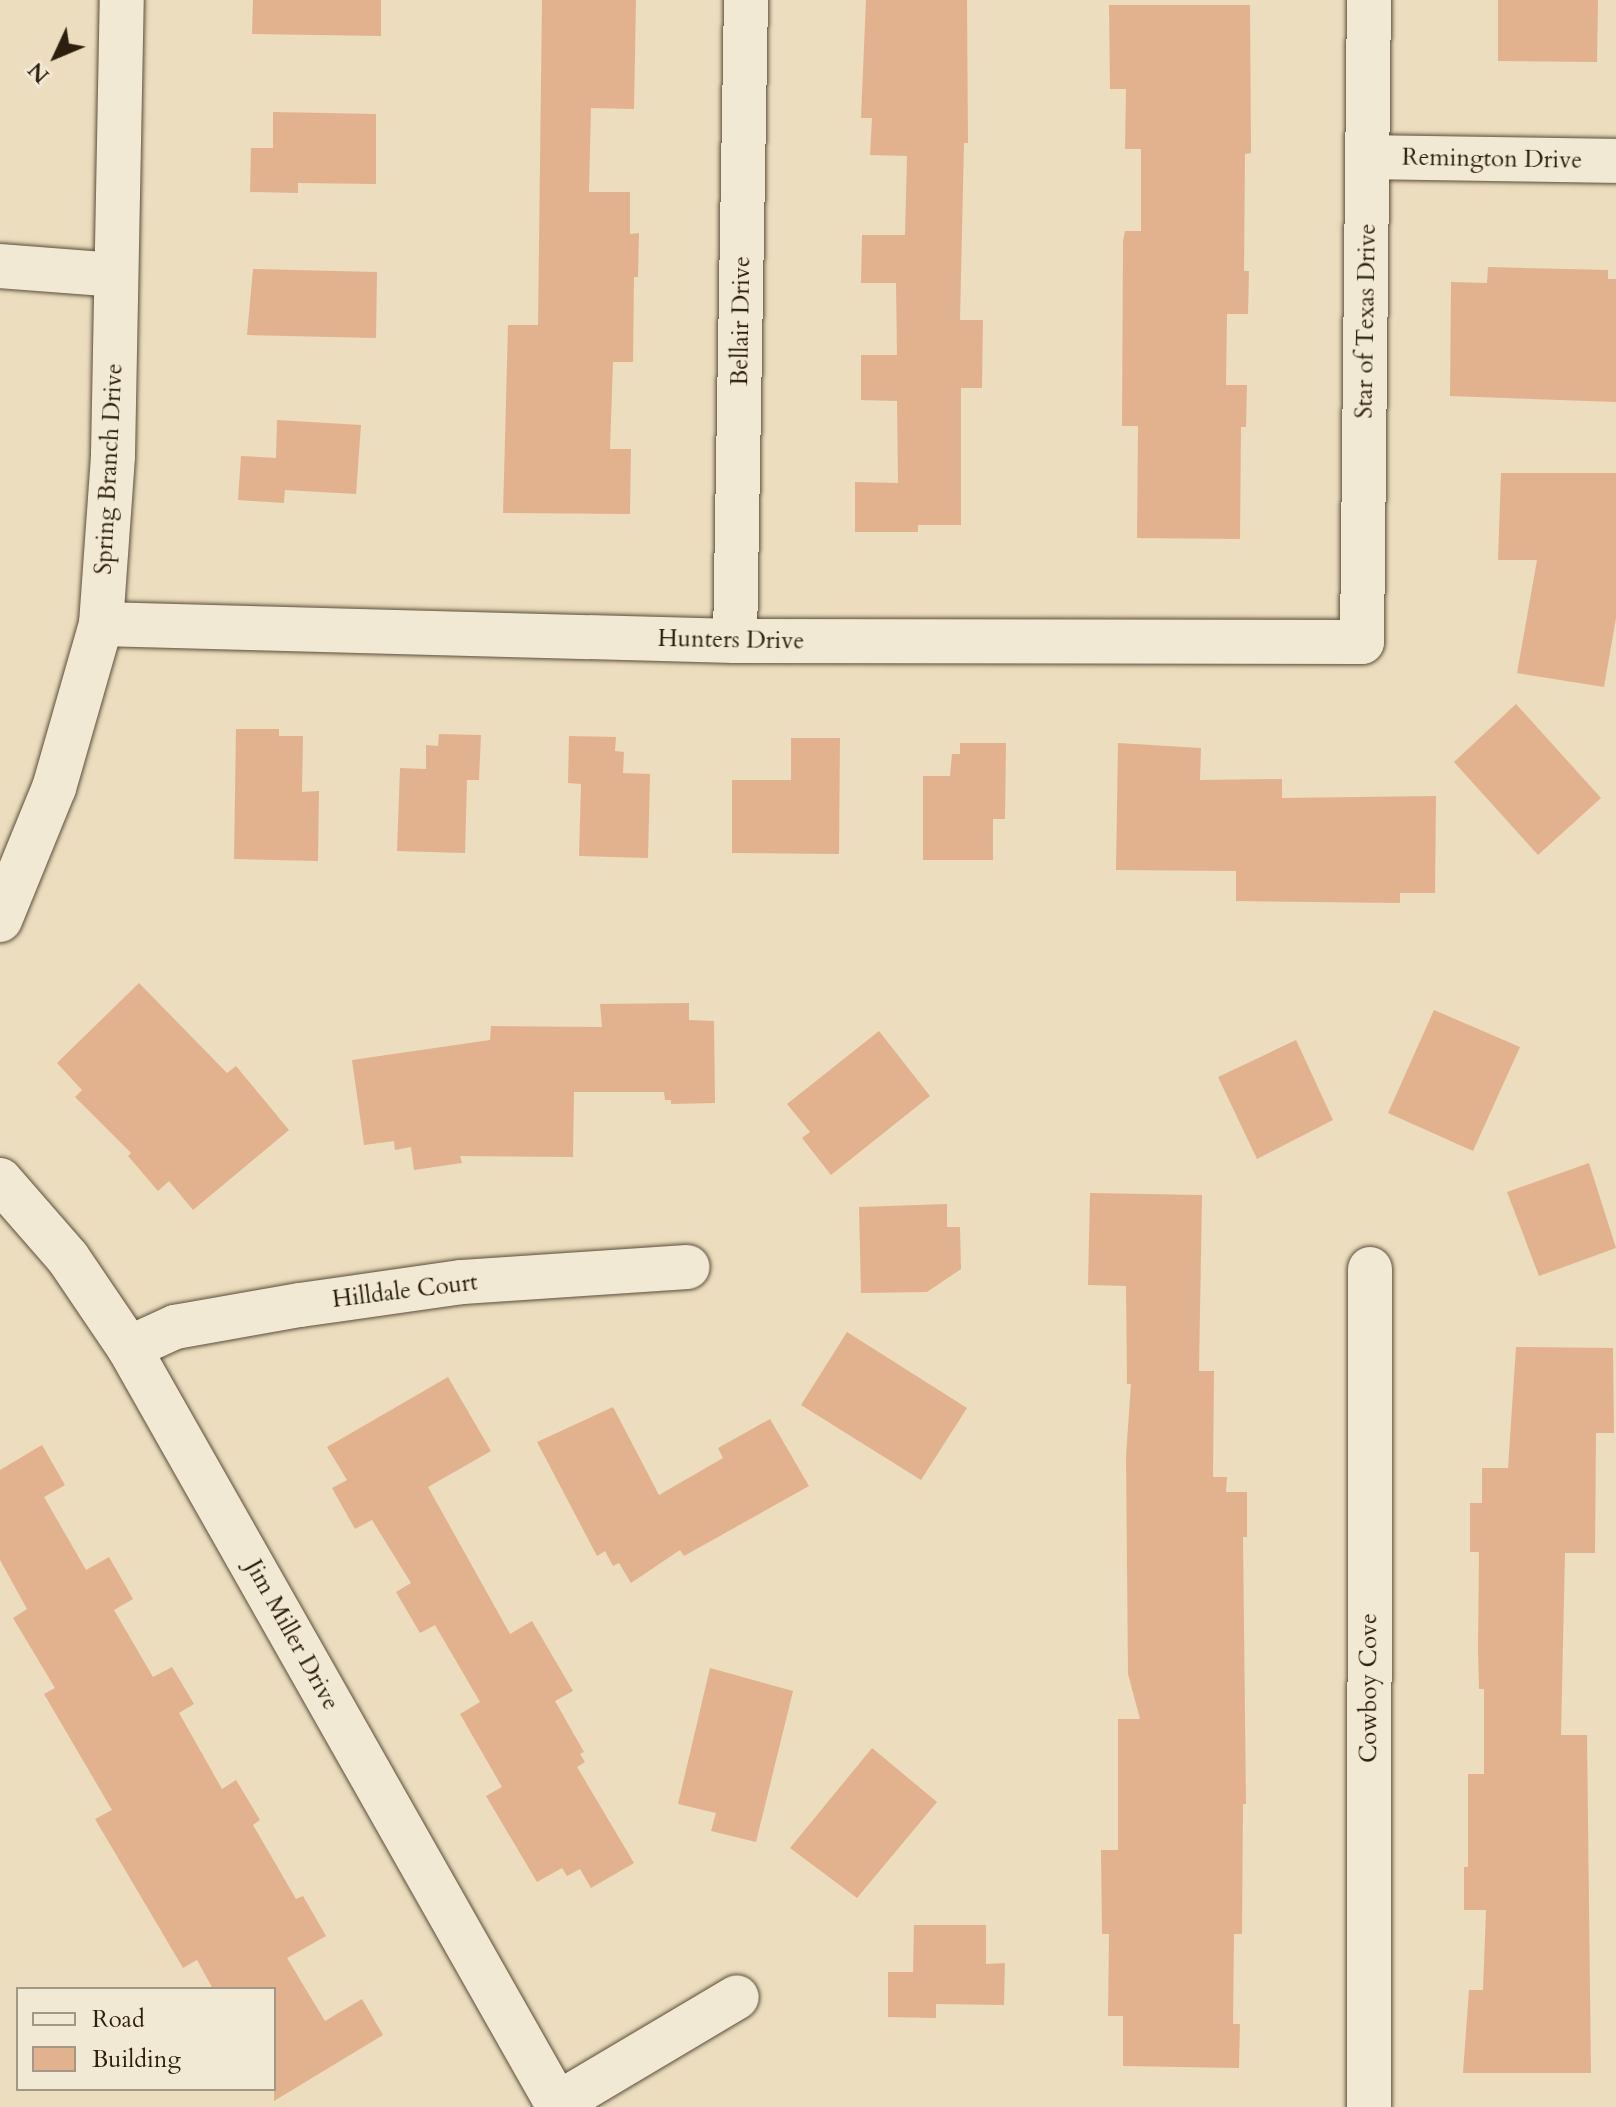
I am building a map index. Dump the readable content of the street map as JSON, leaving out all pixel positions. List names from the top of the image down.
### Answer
{
  "streets": {
    "street": [
      "Remington Drive",
      "Bellair Drive",
      "Star of Texas Drive",
      "Spring Branch Drive",
      "Hunters Drive",
      "Hilldale Court",
      "Jim Miller Drive",
      "Cowboy Cove"
    ]
  },
  "crossings": [
    ["Remington Drive", "Star of Texas Drive"],
    ["Bellair Drive", "Hunters Drive"],
    ["Star of Texas Drive", "Hunters Drive"],
    ["Spring Branch Drive", "Hunters Drive"],
    ["Hilldale Court", "Jim Miller Drive"]
  ],
  "legend": ["Road", "Building"],
  "north": "bottom left"
}
